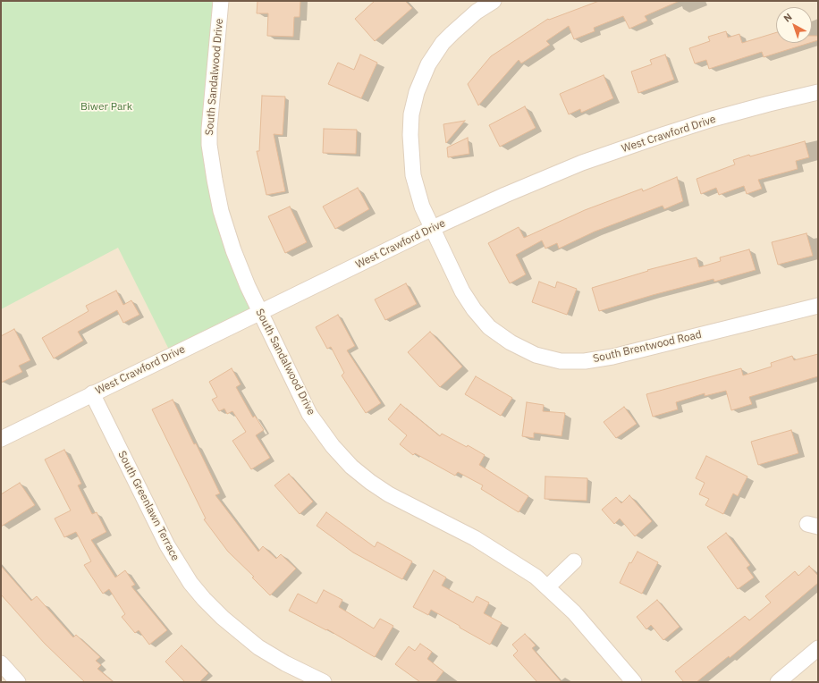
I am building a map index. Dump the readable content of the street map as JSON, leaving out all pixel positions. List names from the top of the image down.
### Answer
{
  "streets": {
    "street": [
      "South Sandalwood Drive",
      "West Crawford Drive",
      "South Brentwood Road",
      "South Greenlawn Terrace"
    ]
  },
  "crossings": [
    ["South Sandalwood Drive", "West Crawford Drive"],
    ["West Crawford Drive", "South Brentwood Road"],
    ["West Crawford Drive", "South Greenlawn Terrace"]
  ],
  "parks": ["Biwer Park"],
  "north": "top left"
}
